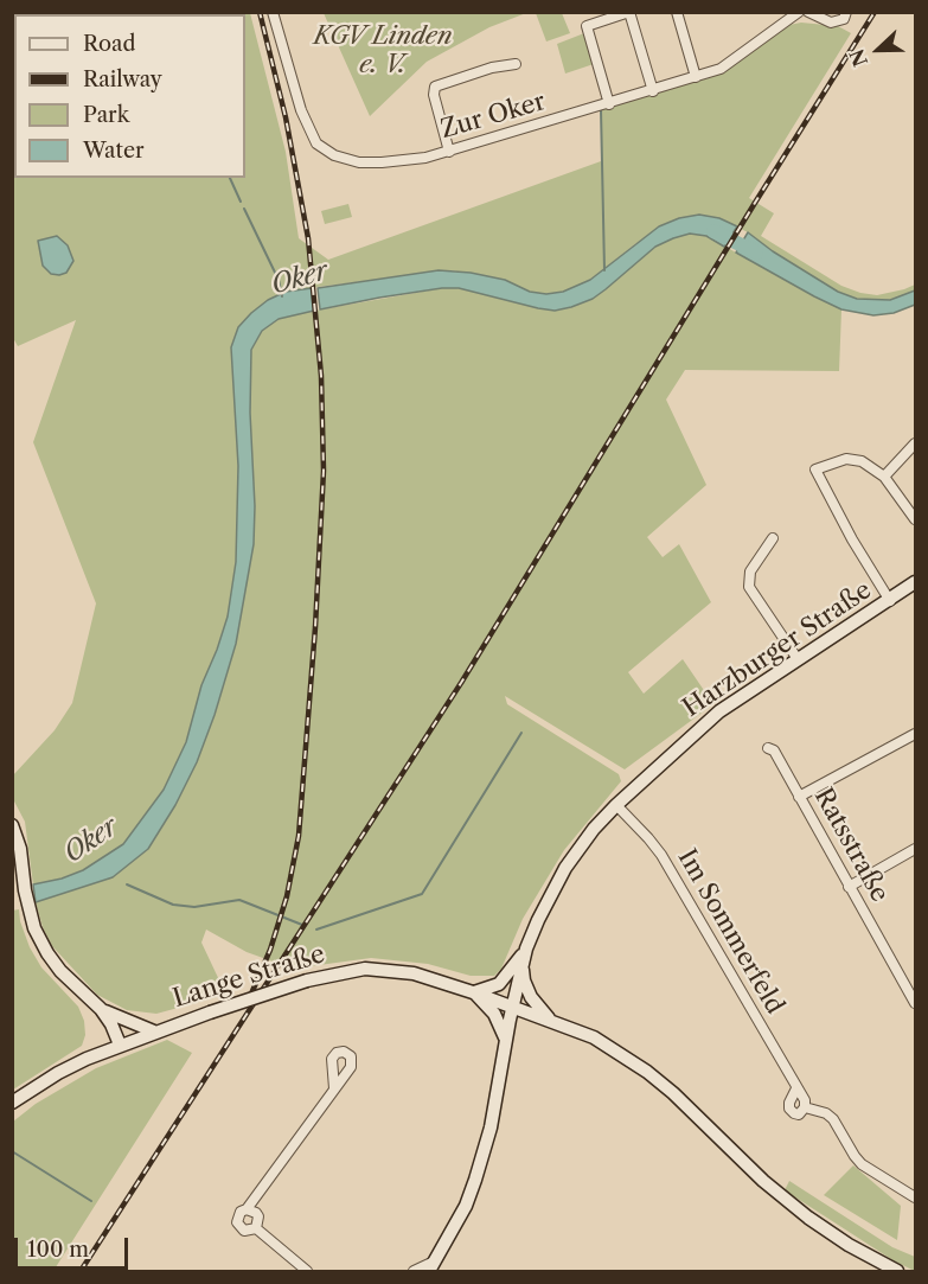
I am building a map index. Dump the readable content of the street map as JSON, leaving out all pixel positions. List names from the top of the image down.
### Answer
{
  "streets": {
    "main road": ["Harzburger Straße", "Lange Straße"],
    "street": ["Zur Oker", "Ratsstraße", "Im Sommerfeld"]
  },
  "crossings": [
    ["Harzburger Straße", "Im Sommerfeld"],
    ["Harzburger Straße", "Lange Straße"]
  ],
  "water": ["Oker"],
  "parks": ["KGV Linden e. V."],
  "legend": [
    "Road",
    "Railway",
    "Park",
    "Water"
  ],
  "scale_bar": "100 m",
  "north": "left"
}
